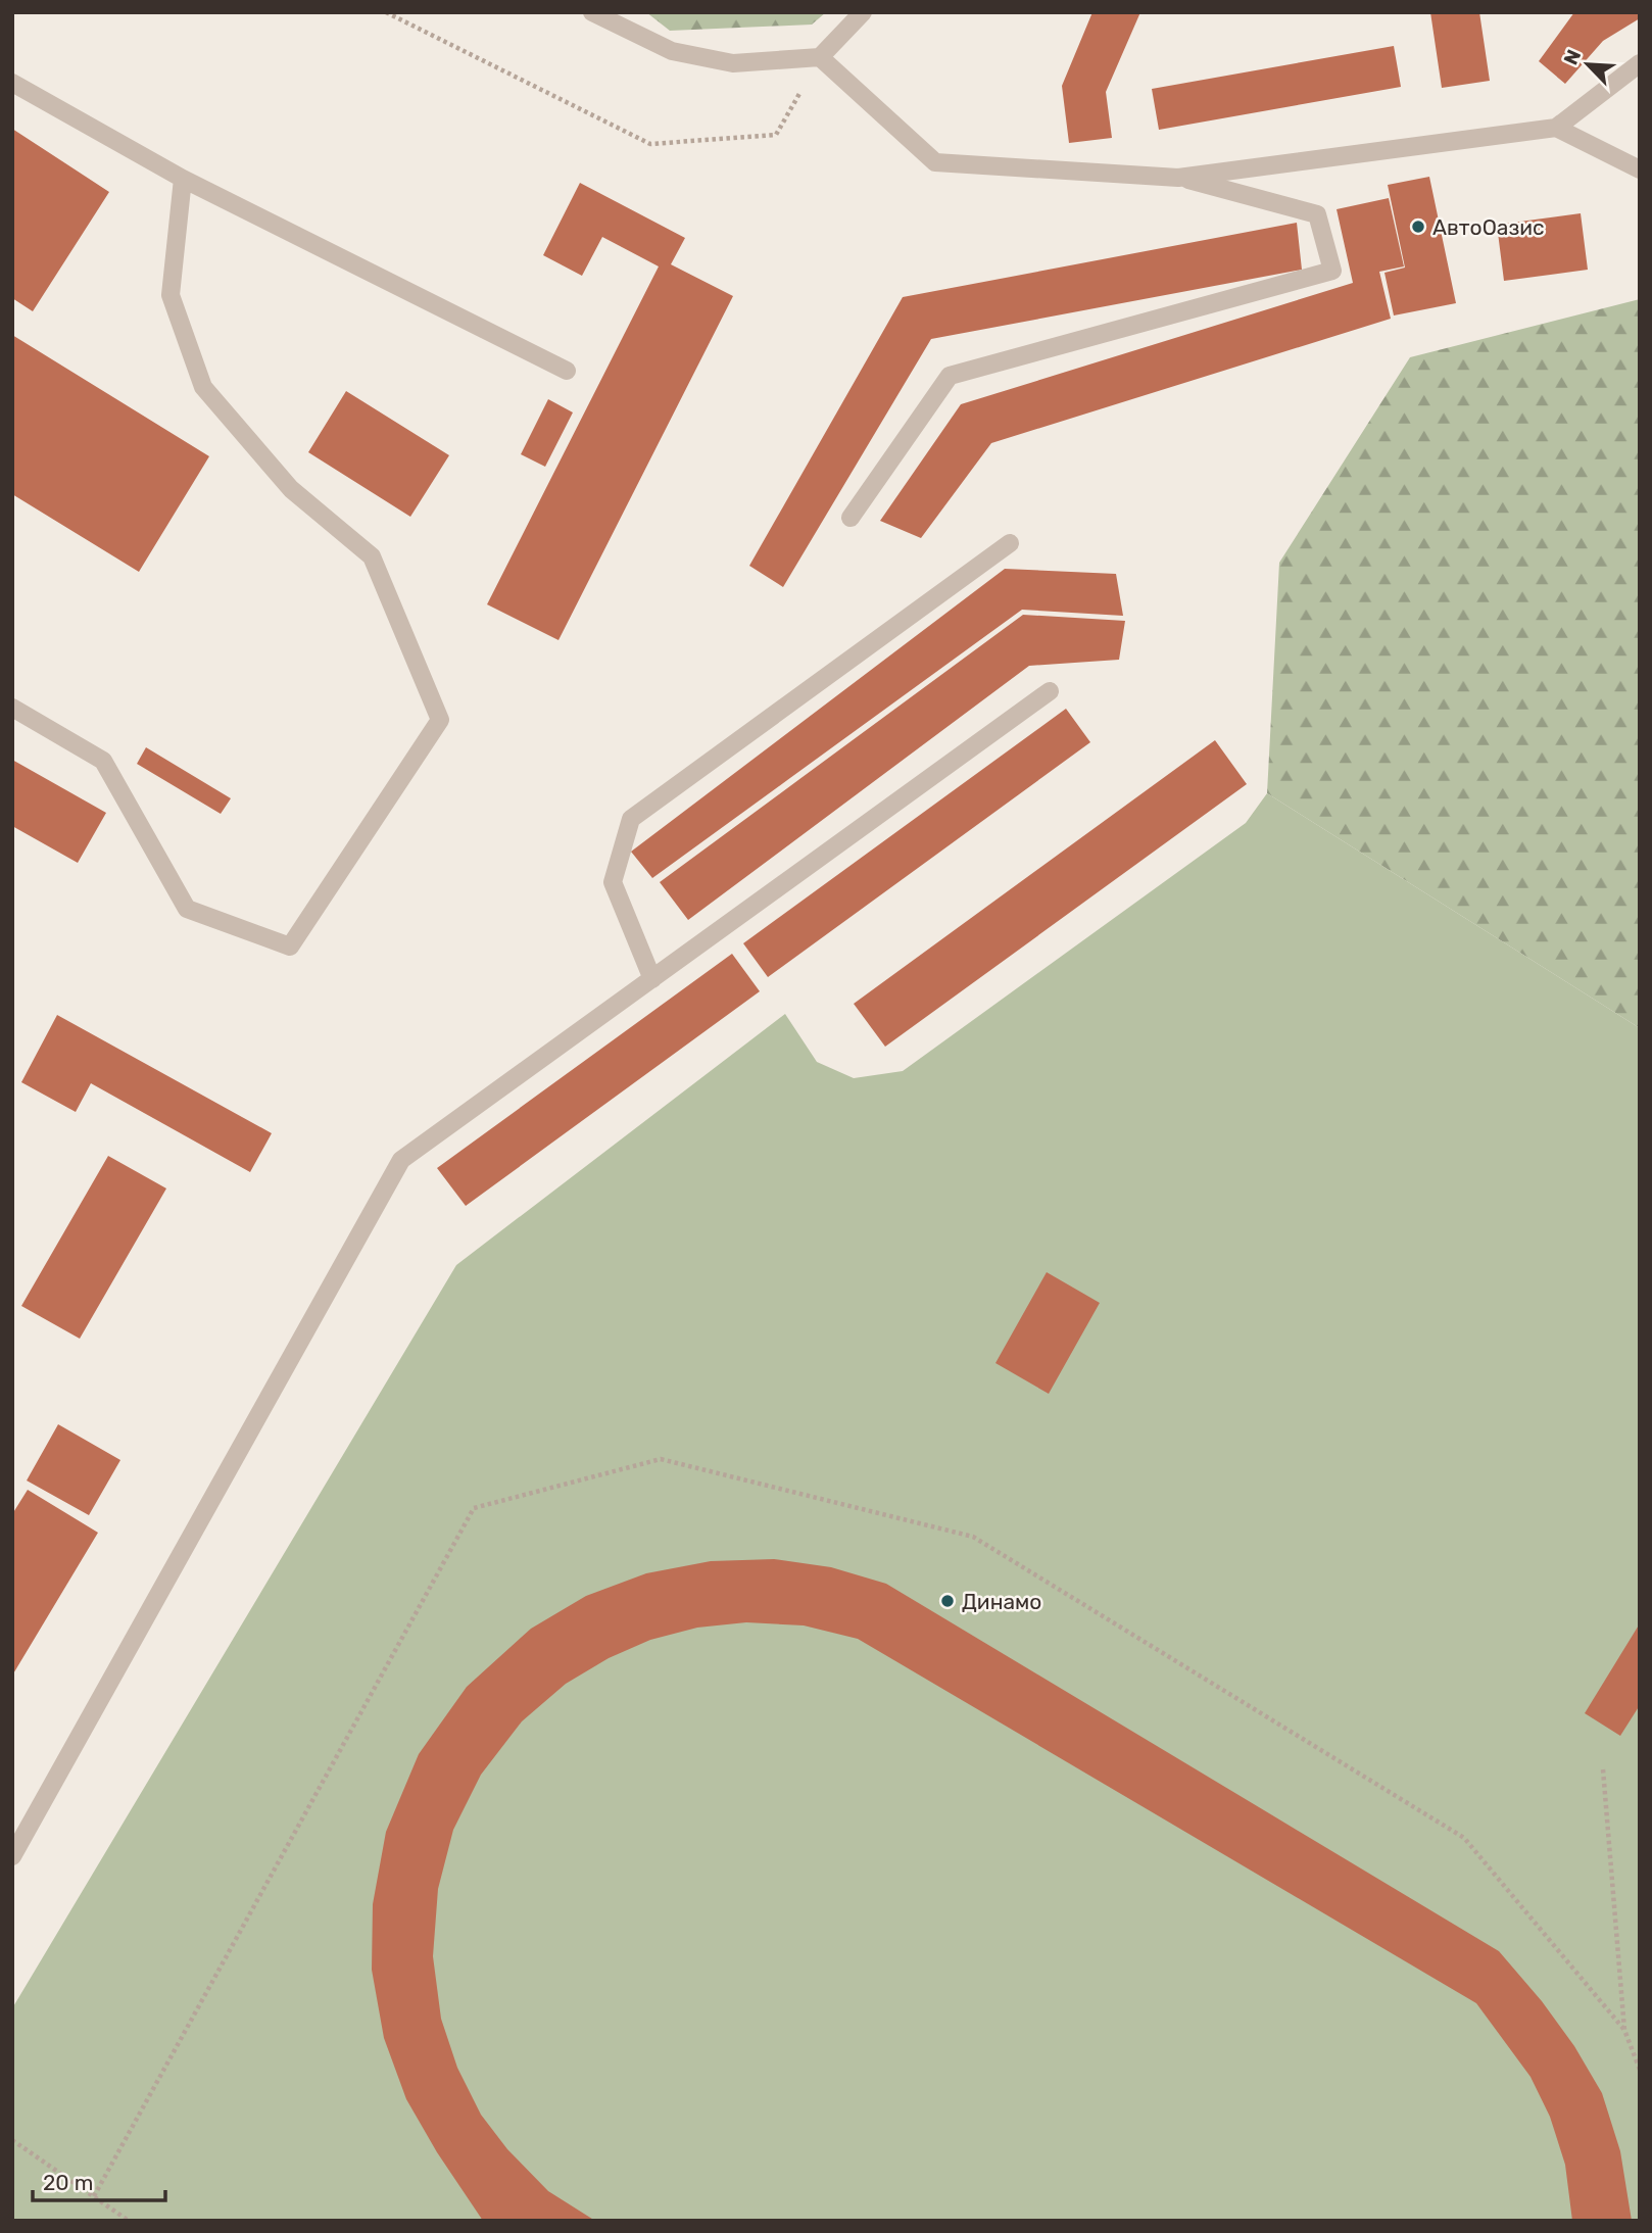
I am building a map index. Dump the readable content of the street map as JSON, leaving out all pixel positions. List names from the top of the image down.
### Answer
{
  "places": ["АвтоОазис", "Динамо"],
  "scale_bar": "20 m",
  "north": "top left"
}
